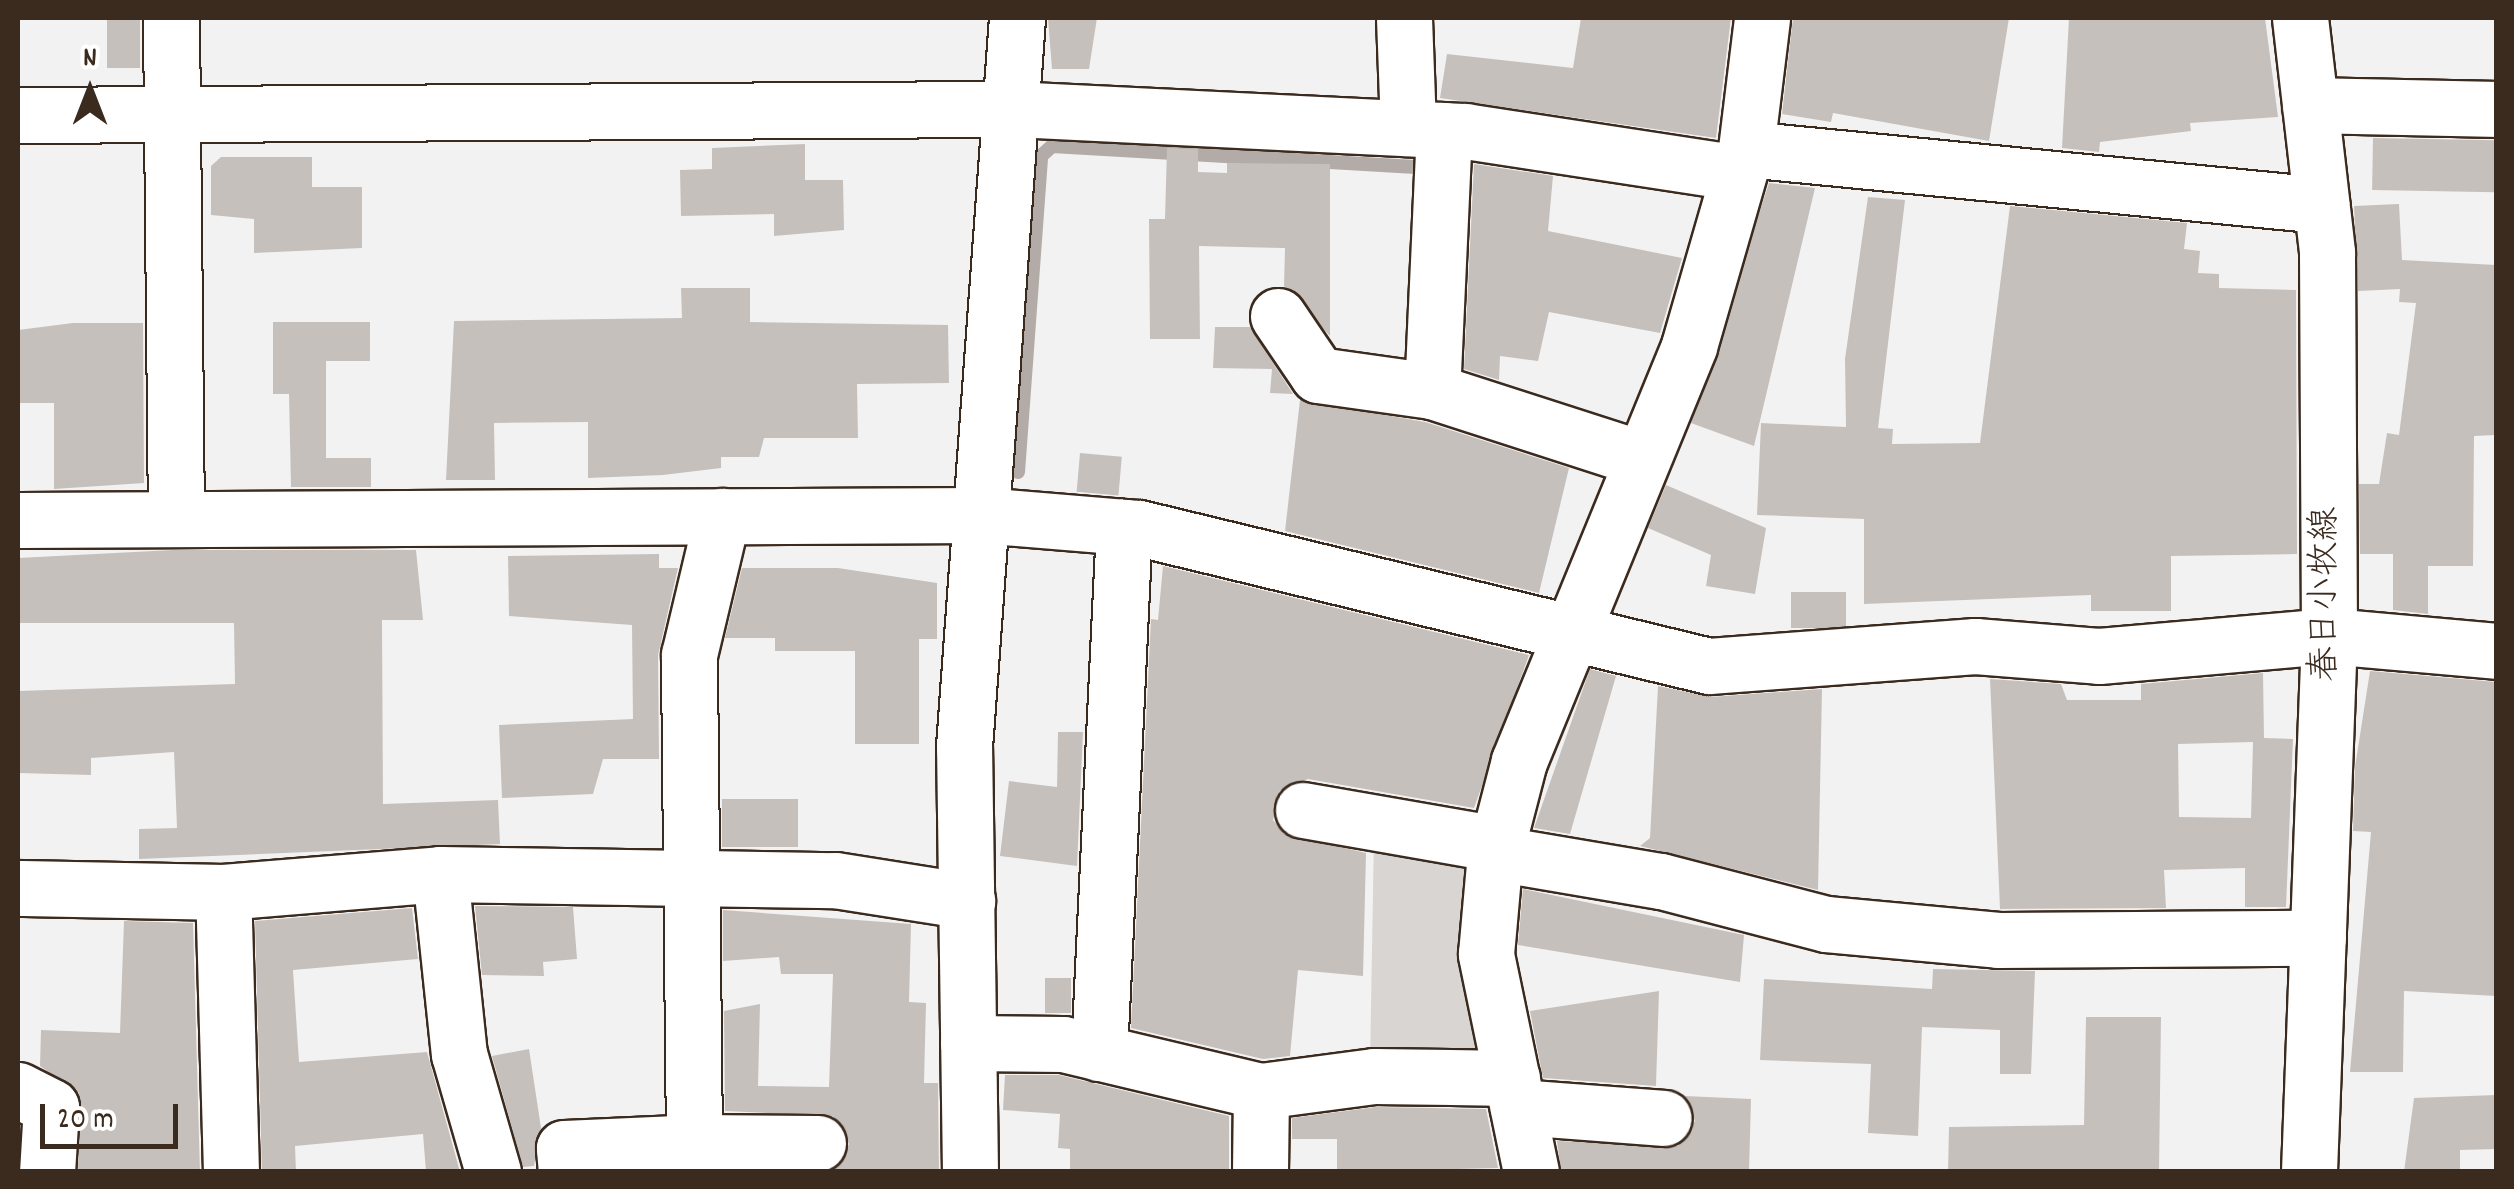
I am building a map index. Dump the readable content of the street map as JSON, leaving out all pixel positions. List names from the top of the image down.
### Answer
{
  "streets": {
    "street": ["春日小牧線"]
  },
  "scale_bar": "20 m",
  "north": "top"
}
